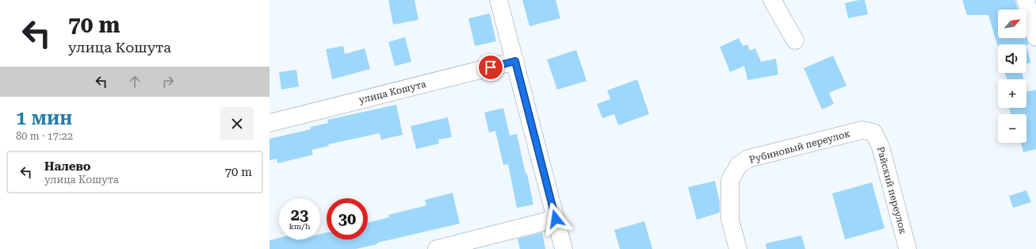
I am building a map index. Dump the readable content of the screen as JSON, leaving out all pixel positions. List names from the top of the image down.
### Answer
{
  "streets": {
    "street": ["улица Кошута", "Рубиновый переулок", "Райский переулок"]
  },
  "crossings": [
    ["Рубиновый переулок", "Райский переулок"]
  ],
  "north": "top right",
  "page": {
    "turn": ["70 m", "улица Кошута"],
    "map_buttons": ["+", "−"],
    "heading": ["1 мин", "80 m · 17:22"],
    "list": [
      {
        "name": "Налево",
        "note": "улица Кошута",
        "value": "70 m"
      }
    ],
    "speed": "23 km/h",
    "limit": "30"
  }
}
